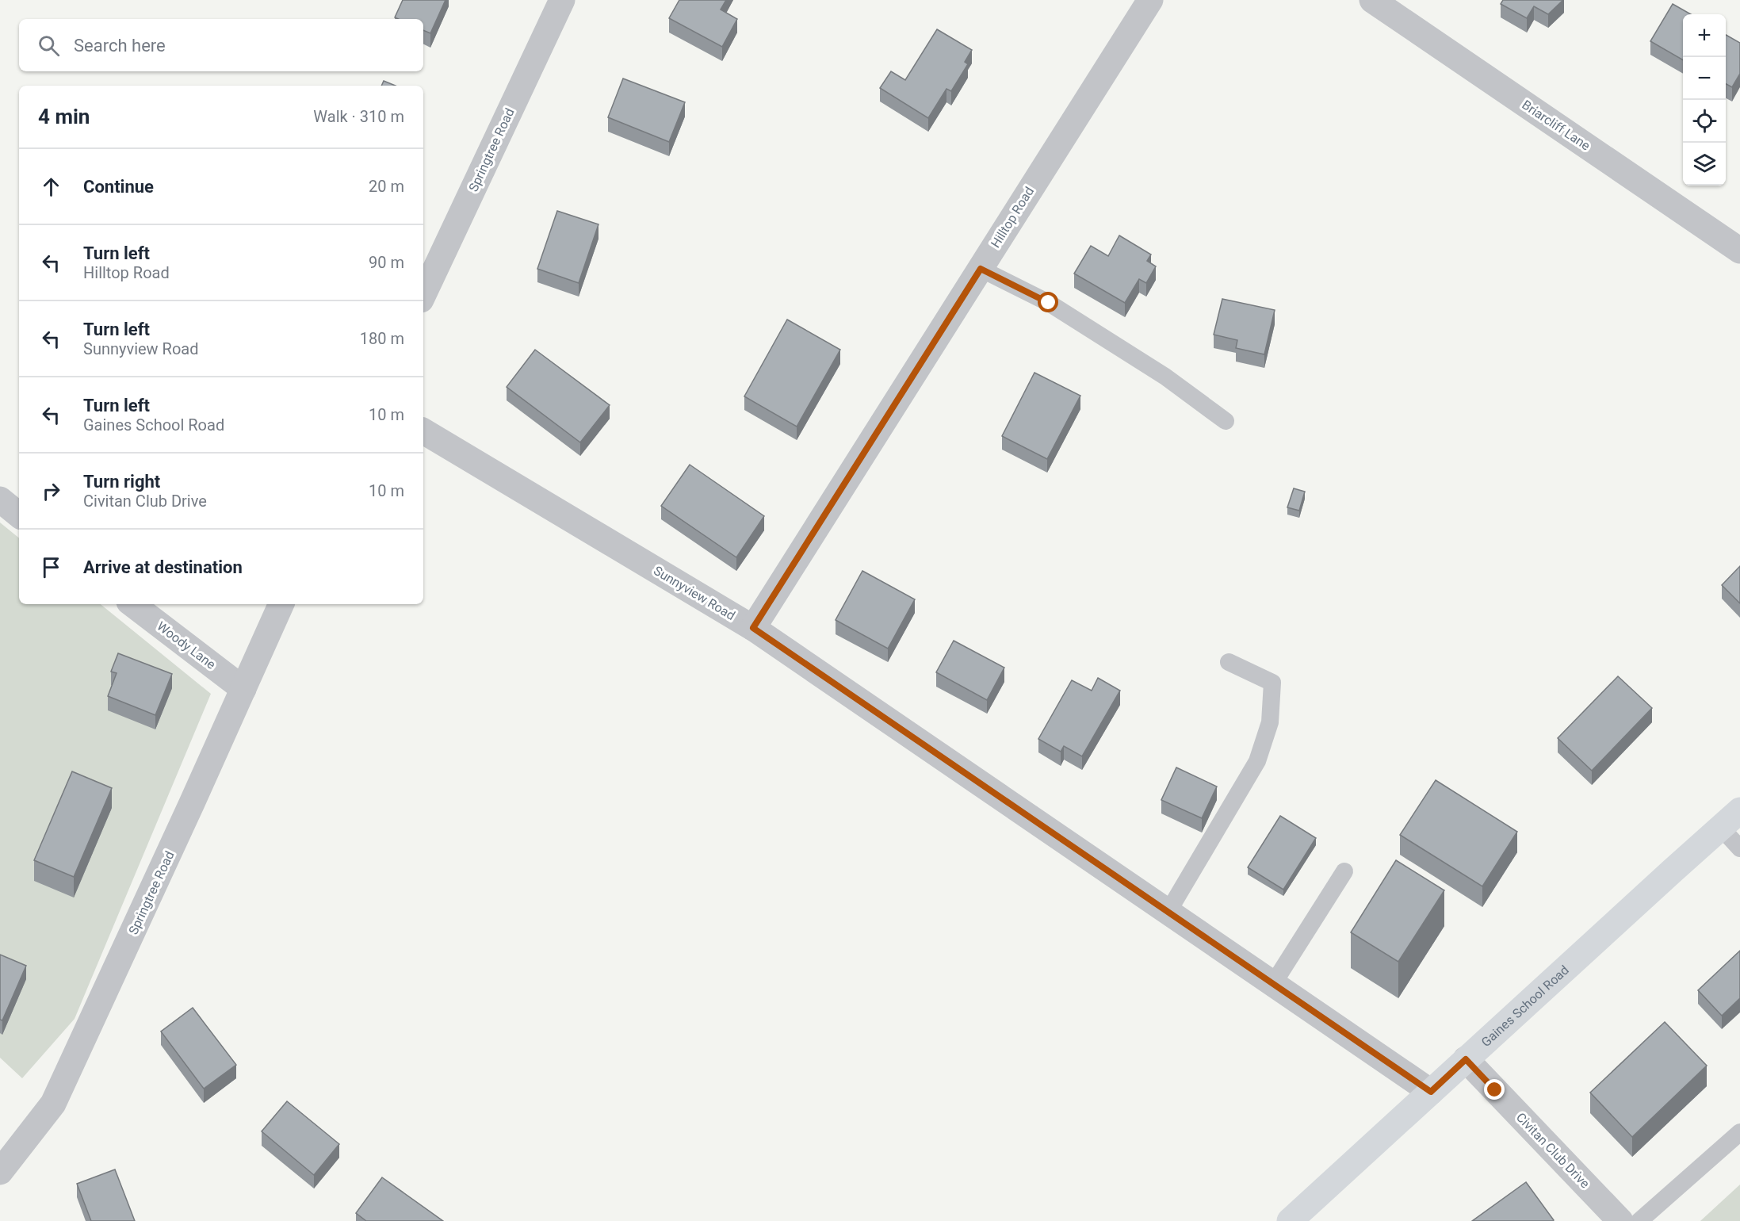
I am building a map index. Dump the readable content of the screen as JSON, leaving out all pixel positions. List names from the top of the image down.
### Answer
{
  "streets": {
    "main road": ["Gaines School Road"],
    "street": [
      "Briarcliff Lane",
      "Springtree Road",
      "Hilltop Road",
      "Sunnyview Road",
      "Woody Lane",
      "Civitan Club Drive"
    ]
  },
  "crossings": [
    ["Springtree Road", "Woody Lane"],
    ["Hilltop Road", "Sunnyview Road"],
    ["Sunnyview Road", "Gaines School Road"],
    ["Gaines School Road", "Civitan Club Drive"]
  ],
  "page": {
    "map_buttons": ["+", "−"],
    "search": "Search here",
    "heading": ["4 min", "Walk · 310 m"],
    "list": [
      ["Continue", "20 m"],
      ["Turn left", "Hilltop Road", "90 m"],
      ["Turn left", "Sunnyview Road", "180 m"],
      ["Turn left", "Gaines School Road", "10 m"],
      ["Turn right", "Civitan Club Drive", "10 m"],
      "Arrive at destination"
    ]
  }
}
